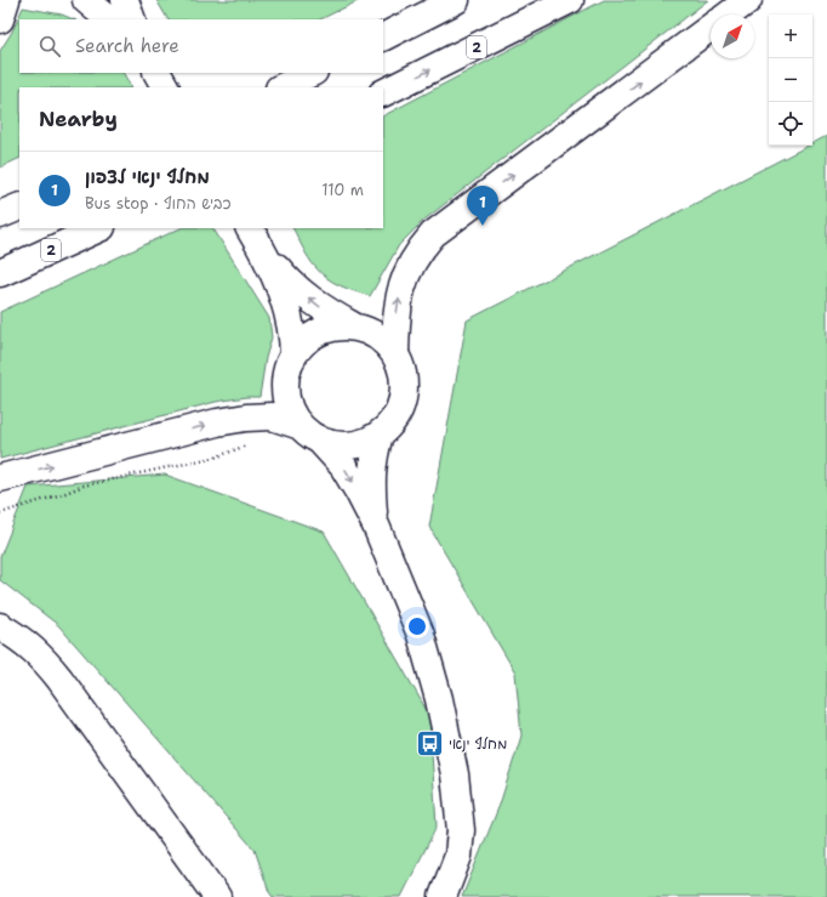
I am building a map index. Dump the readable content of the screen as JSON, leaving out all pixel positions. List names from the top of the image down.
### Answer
{
  "streets": {
    "main road": ["2"]
  },
  "places": {
    "bus stop": ["מחלף ינאי"]
  },
  "north": "top right",
  "page": {
    "map_buttons": ["+", "−"],
    "search": "Search here",
    "heading": "Nearby",
    "list": [
      {
        "mark": "1",
        "name": "מחלף ינאי לצפון",
        "note": "Bus stop · כביש החוף",
        "value": "110 m"
      }
    ],
    "pins": "1"
  }
}
